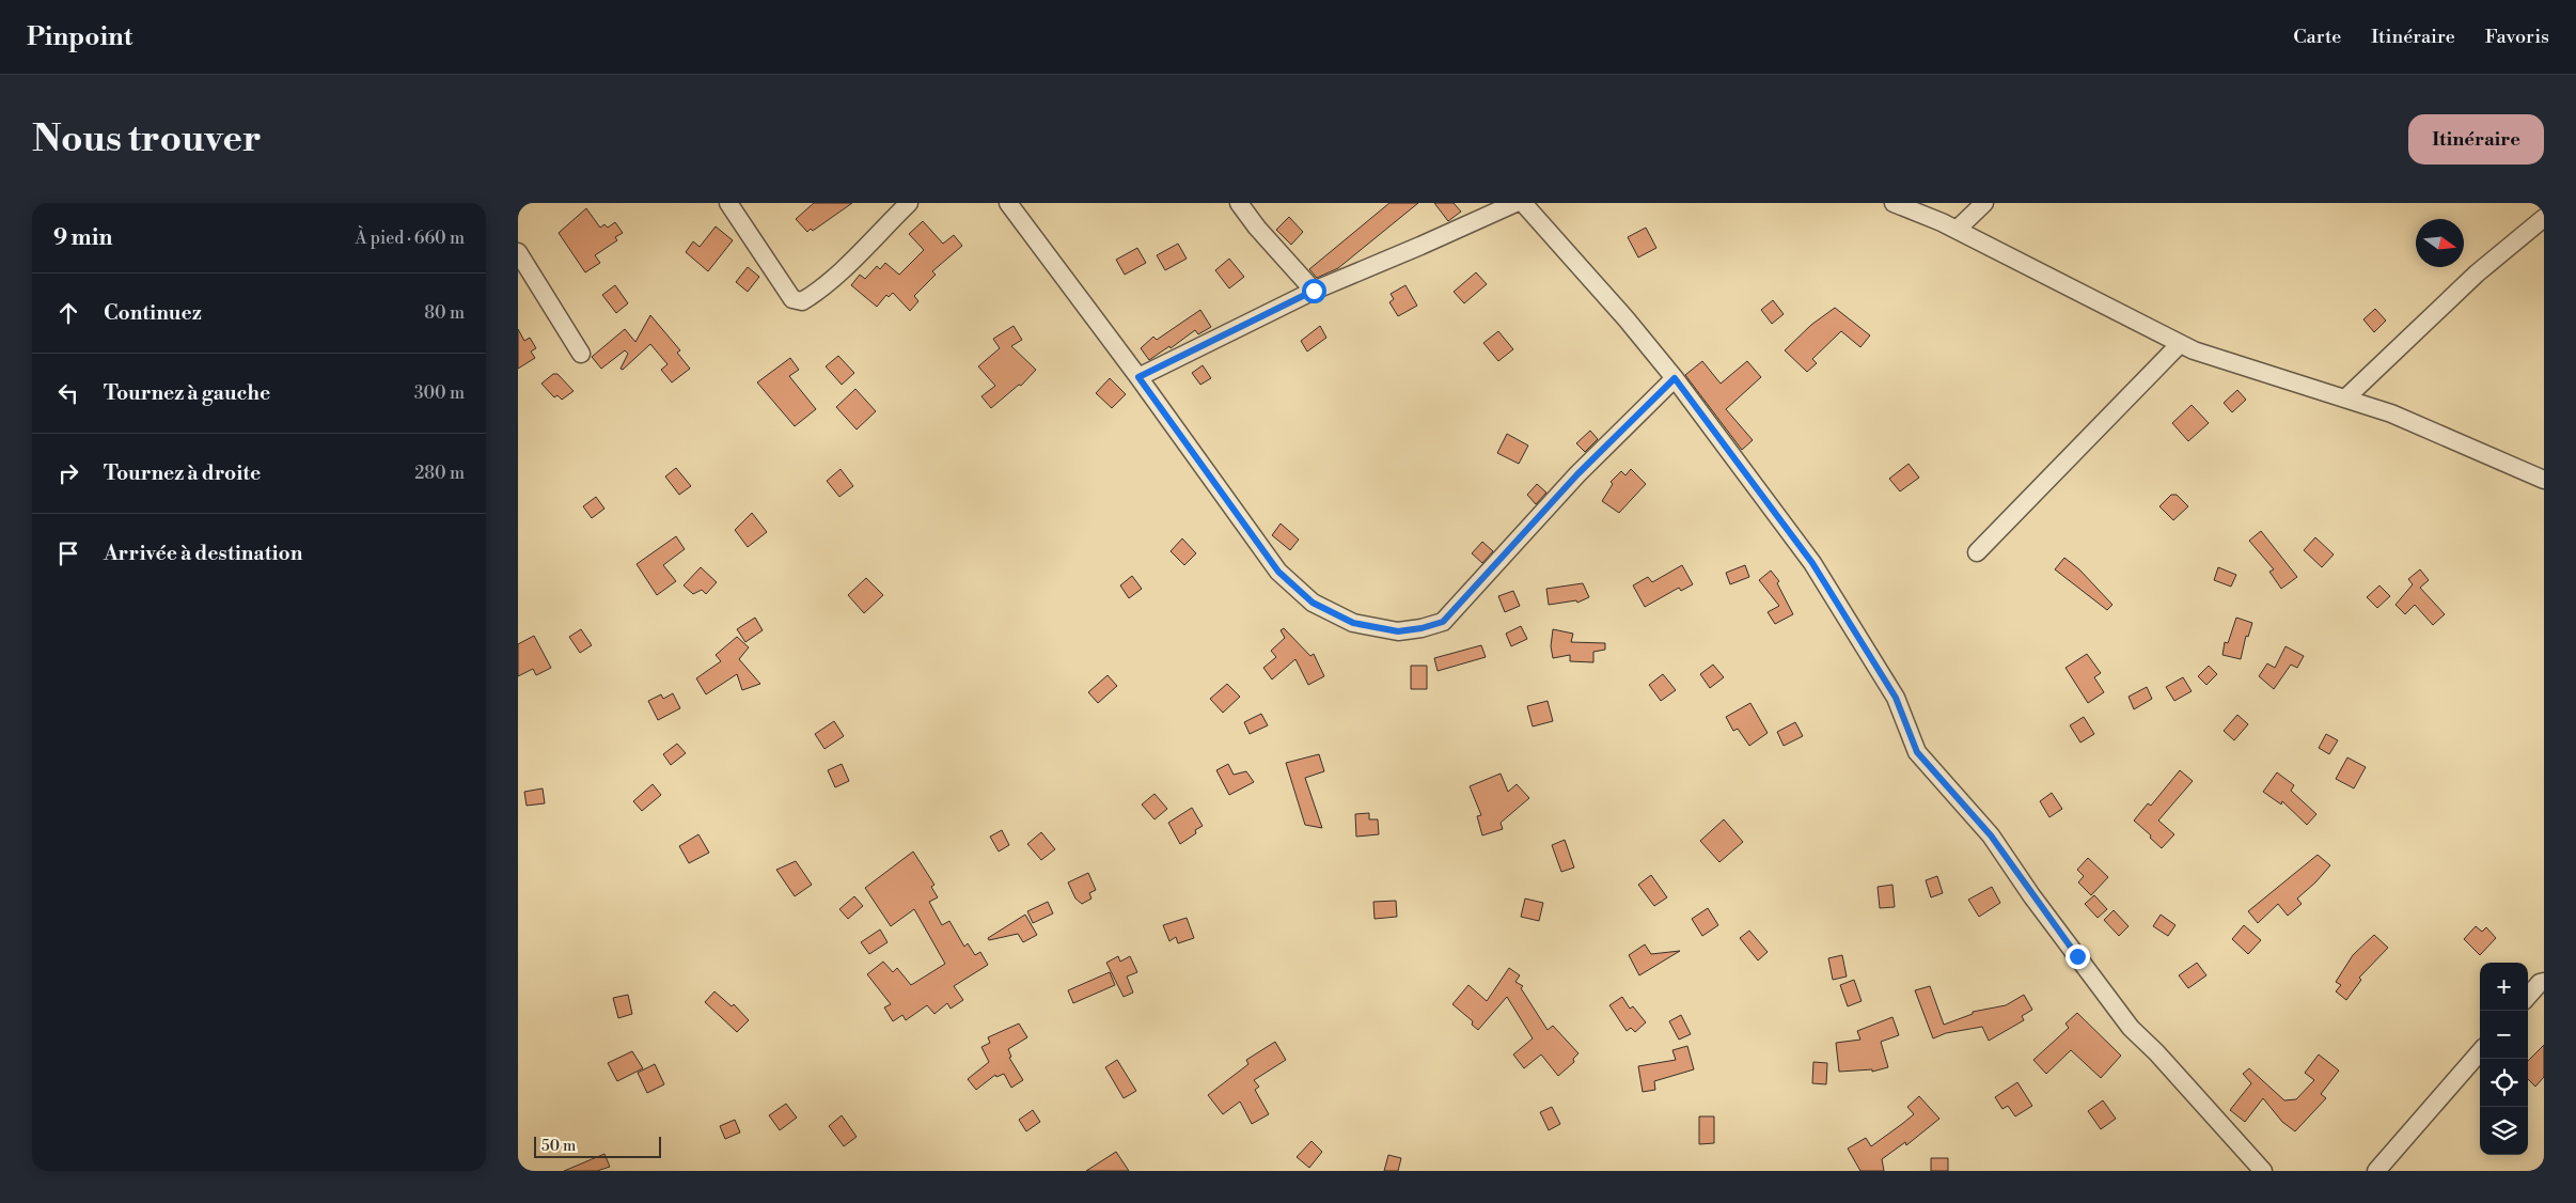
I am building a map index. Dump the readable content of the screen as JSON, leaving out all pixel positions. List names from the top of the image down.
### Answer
{
  "scale_bar": "50 m",
  "north": "right",
  "page": {
    "header": "Pinpoint",
    "nav": ["Carte", "Itinéraire", "Favoris"],
    "buttons": "Itinéraire",
    "title": "Nous trouver",
    "heading": ["9 min", "À pied · 660 m"],
    "list": [
      ["Continuez", "80 m"],
      ["Tournez à gauche", "300 m"],
      ["Tournez à droite", "280 m"],
      "Arrivée à destination"
    ],
    "map_buttons": ["+", "−"],
    "scale": "50 m"
  }
}
